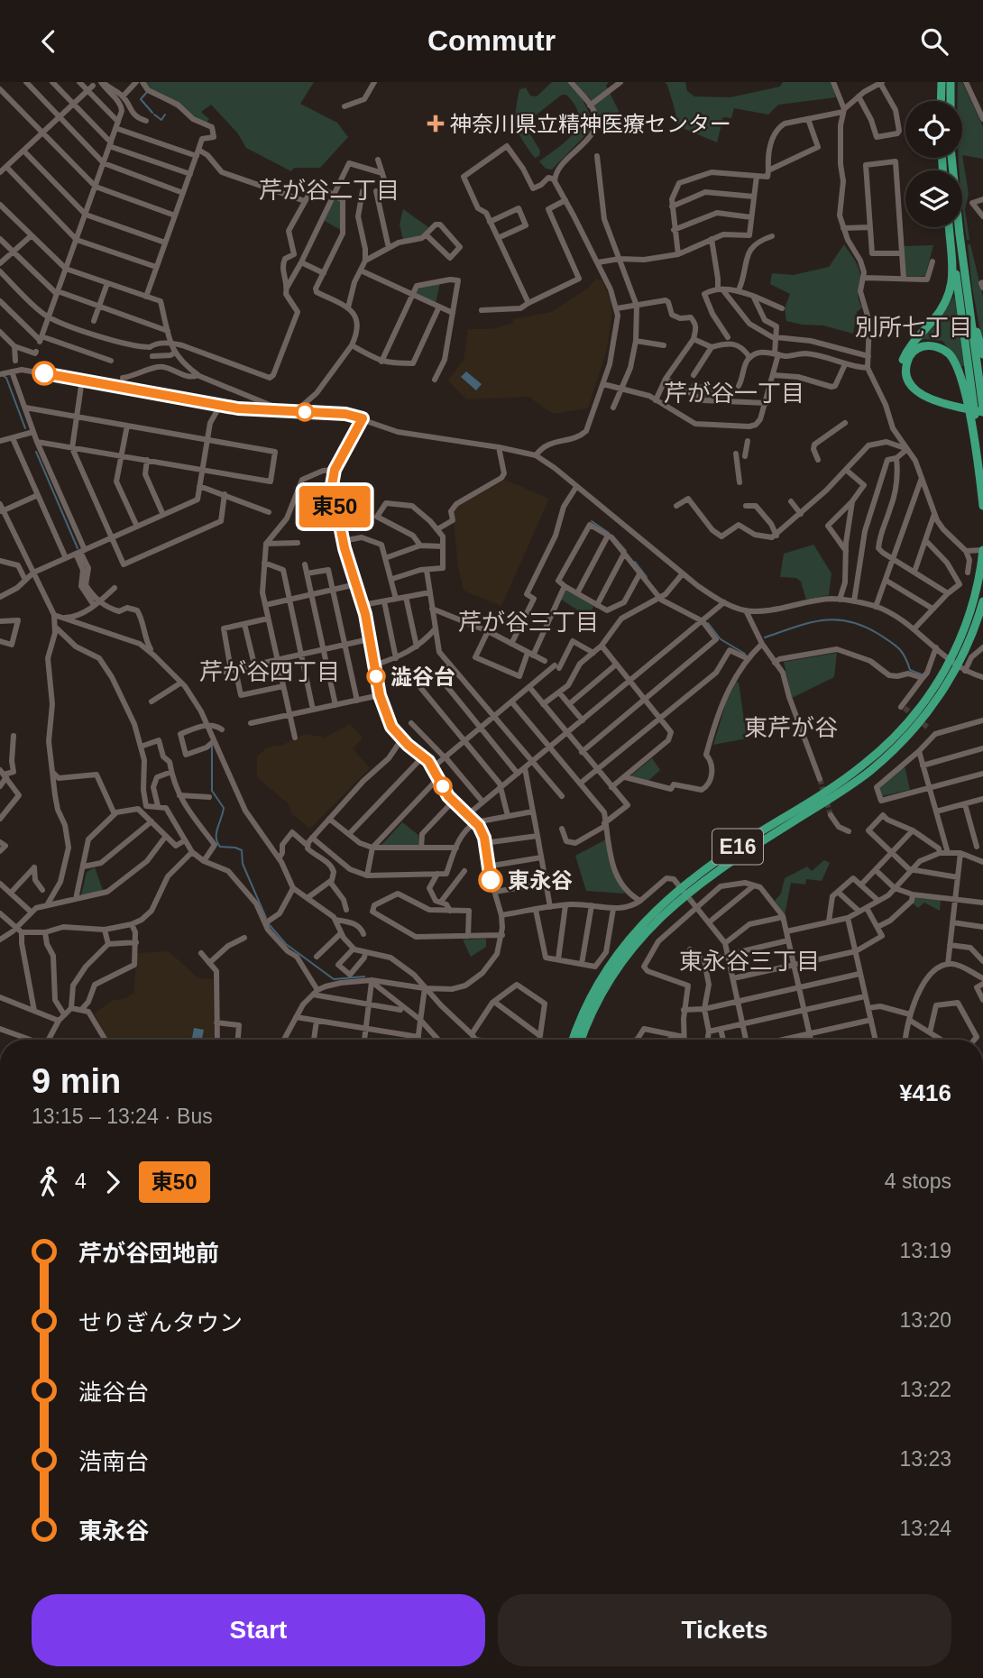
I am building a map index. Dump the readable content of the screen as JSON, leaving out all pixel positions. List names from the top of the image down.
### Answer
{
  "streets": {
    "highway": ["E16"]
  },
  "districts": [
    "芹が谷二丁目",
    "別所七丁目",
    "芹が谷一丁目",
    "芹が谷三丁目",
    "芹が谷四丁目",
    "東芹が谷",
    "東永谷三丁目"
  ],
  "places": {
    "health": ["神奈川県立精神医療センター"],
    "other": ["澁谷台", "東永谷"]
  },
  "lines": ["bus line 東50"],
  "page": {
    "header": "Commutr",
    "on_map": "東50",
    "heading": ["9 min", "13:15 – 13:24 · Bus", "¥416"],
    "legs": ["4", "東50", "4 stops"],
    "list": [
      {
        "name": "芹が谷団地前",
        "value": "13:19"
      },
      {
        "name": "せりぎんタウン",
        "value": "13:20"
      },
      {
        "name": "澁谷台",
        "value": "13:22"
      },
      {
        "name": "浩南台",
        "value": "13:23"
      },
      {
        "name": "東永谷",
        "value": "13:24"
      }
    ],
    "buttons": ["Start", "Tickets"]
  }
}
